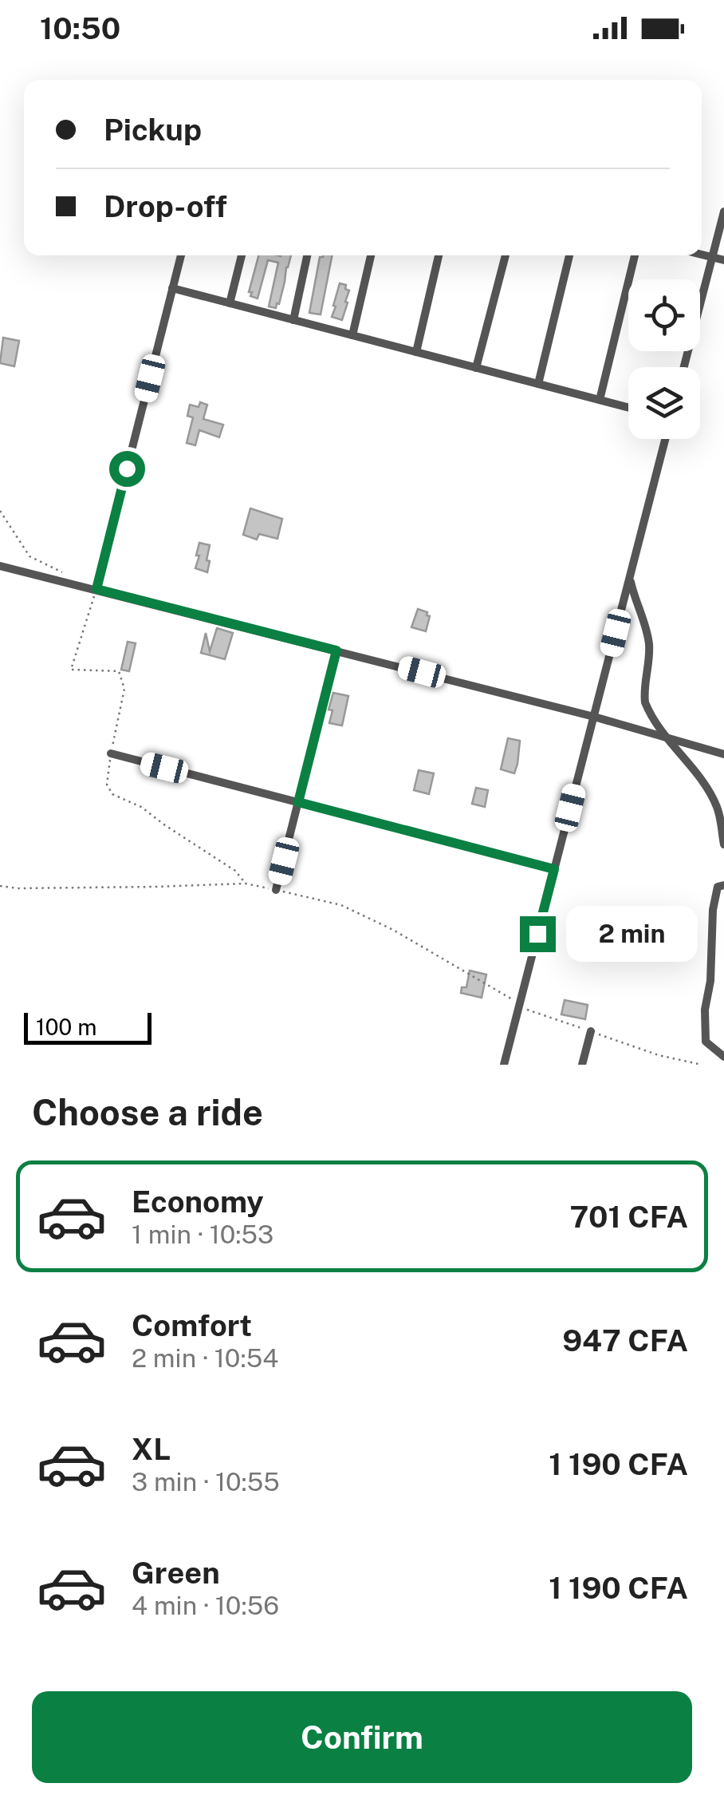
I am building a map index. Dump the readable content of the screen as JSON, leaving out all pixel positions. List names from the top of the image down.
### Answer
{
  "scale_bar": "100 m",
  "page": {
    "status": "10:50",
    "banner": ["Pickup", "Drop-off"],
    "bubble": "2 min",
    "scale": "100 m",
    "heading": "Choose a ride",
    "list": [
      {
        "name": "Economy",
        "note": "1 min · 10:53",
        "value": "701 CFA"
      },
      {
        "name": "Comfort",
        "note": "2 min · 10:54",
        "value": "947 CFA"
      },
      {
        "name": "XL",
        "note": "3 min · 10:55",
        "value": "1 190 CFA"
      },
      {
        "name": "Green",
        "note": "4 min · 10:56",
        "value": "1 190 CFA"
      }
    ],
    "buttons": "Confirm"
  }
}
